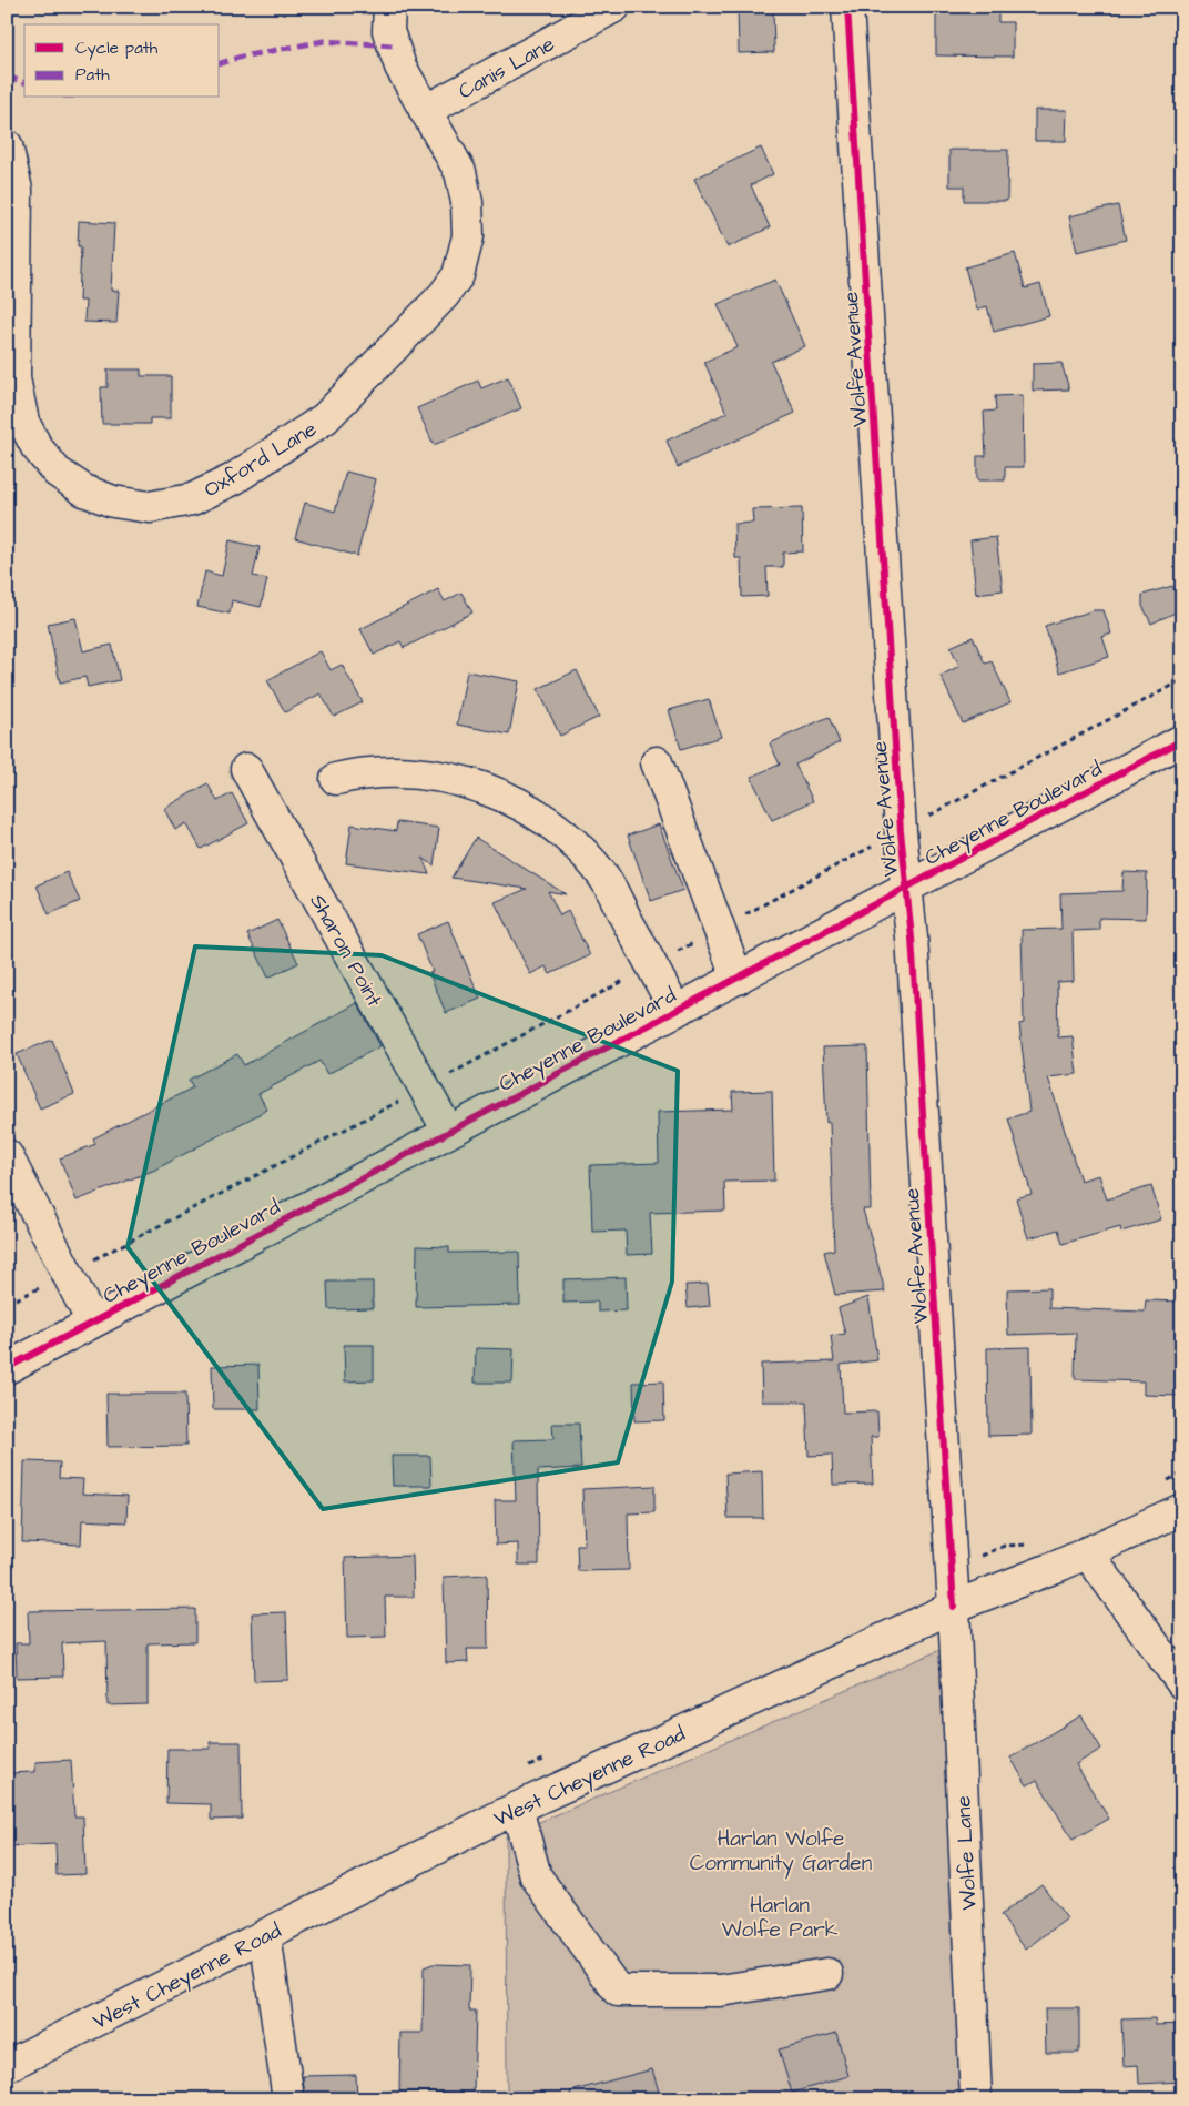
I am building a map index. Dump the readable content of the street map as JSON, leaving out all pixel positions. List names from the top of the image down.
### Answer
{
  "streets": {
    "street": [
      "Canis Lane",
      "Wolfe Avenue",
      "Oxford Lane",
      "Cheyenne Boulevard",
      "Sharon Point",
      "West Cheyenne Road",
      "Wolfe Lane"
    ]
  },
  "crossings": [
    ["Canis Lane", "Oxford Lane"],
    ["Wolfe Avenue", "Cheyenne Boulevard"],
    ["Wolfe Avenue", "West Cheyenne Road"],
    ["Wolfe Avenue", "Wolfe Lane"],
    ["Cheyenne Boulevard", "Sharon Point"],
    ["West Cheyenne Road", "Wolfe Lane"]
  ],
  "parks": ["Harlan Wolfe Community Garden", "Harlan Wolfe Park"],
  "legend": ["Cycle path", "Path"]
}
